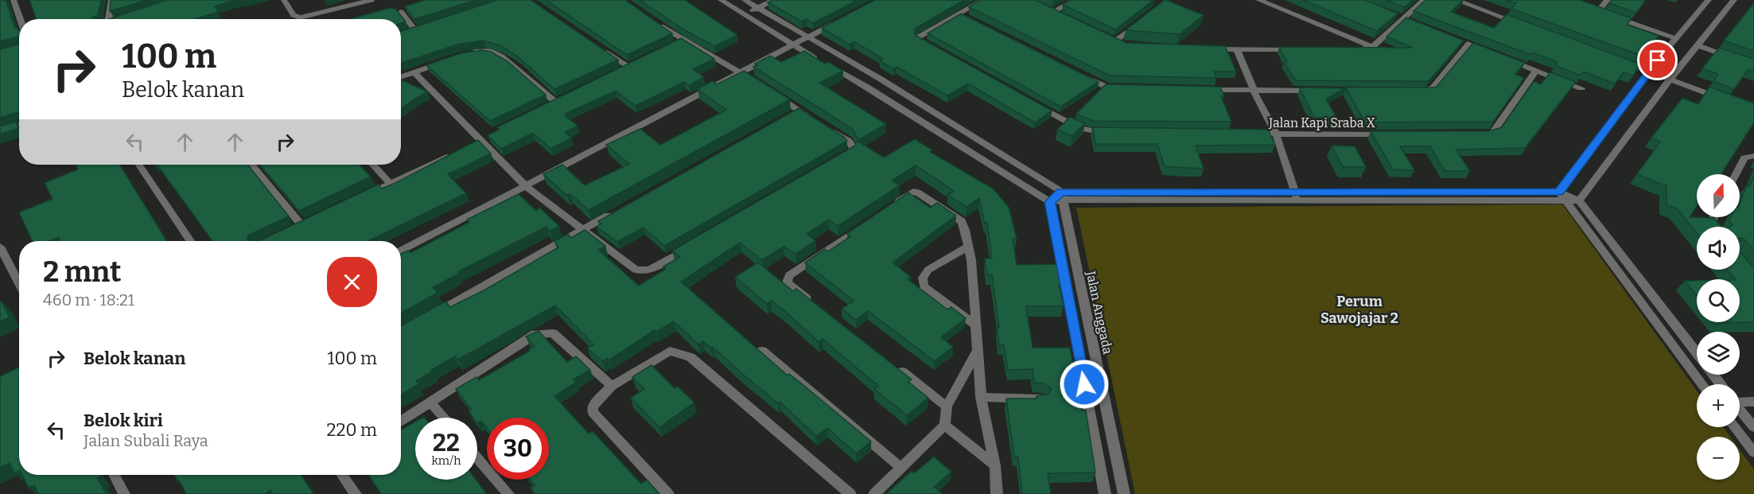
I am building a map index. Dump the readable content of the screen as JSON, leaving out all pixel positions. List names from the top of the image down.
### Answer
{
  "streets": {
    "street": ["Jalan Kapi Sraba X", "Jalan Anggada"]
  },
  "districts": ["Perum Sawojajar 2"],
  "north": "top",
  "page": {
    "turn": ["100 m", "Belok kanan"],
    "map_buttons": ["+", "−"],
    "heading": ["2 mnt", "460 m · 18:21"],
    "list": [
      {
        "name": "Belok kanan",
        "value": "100 m"
      },
      {
        "name": "Belok kiri",
        "note": "Jalan Subali Raya",
        "value": "220 m"
      }
    ],
    "speed": "22 km/h",
    "limit": "30"
  }
}
